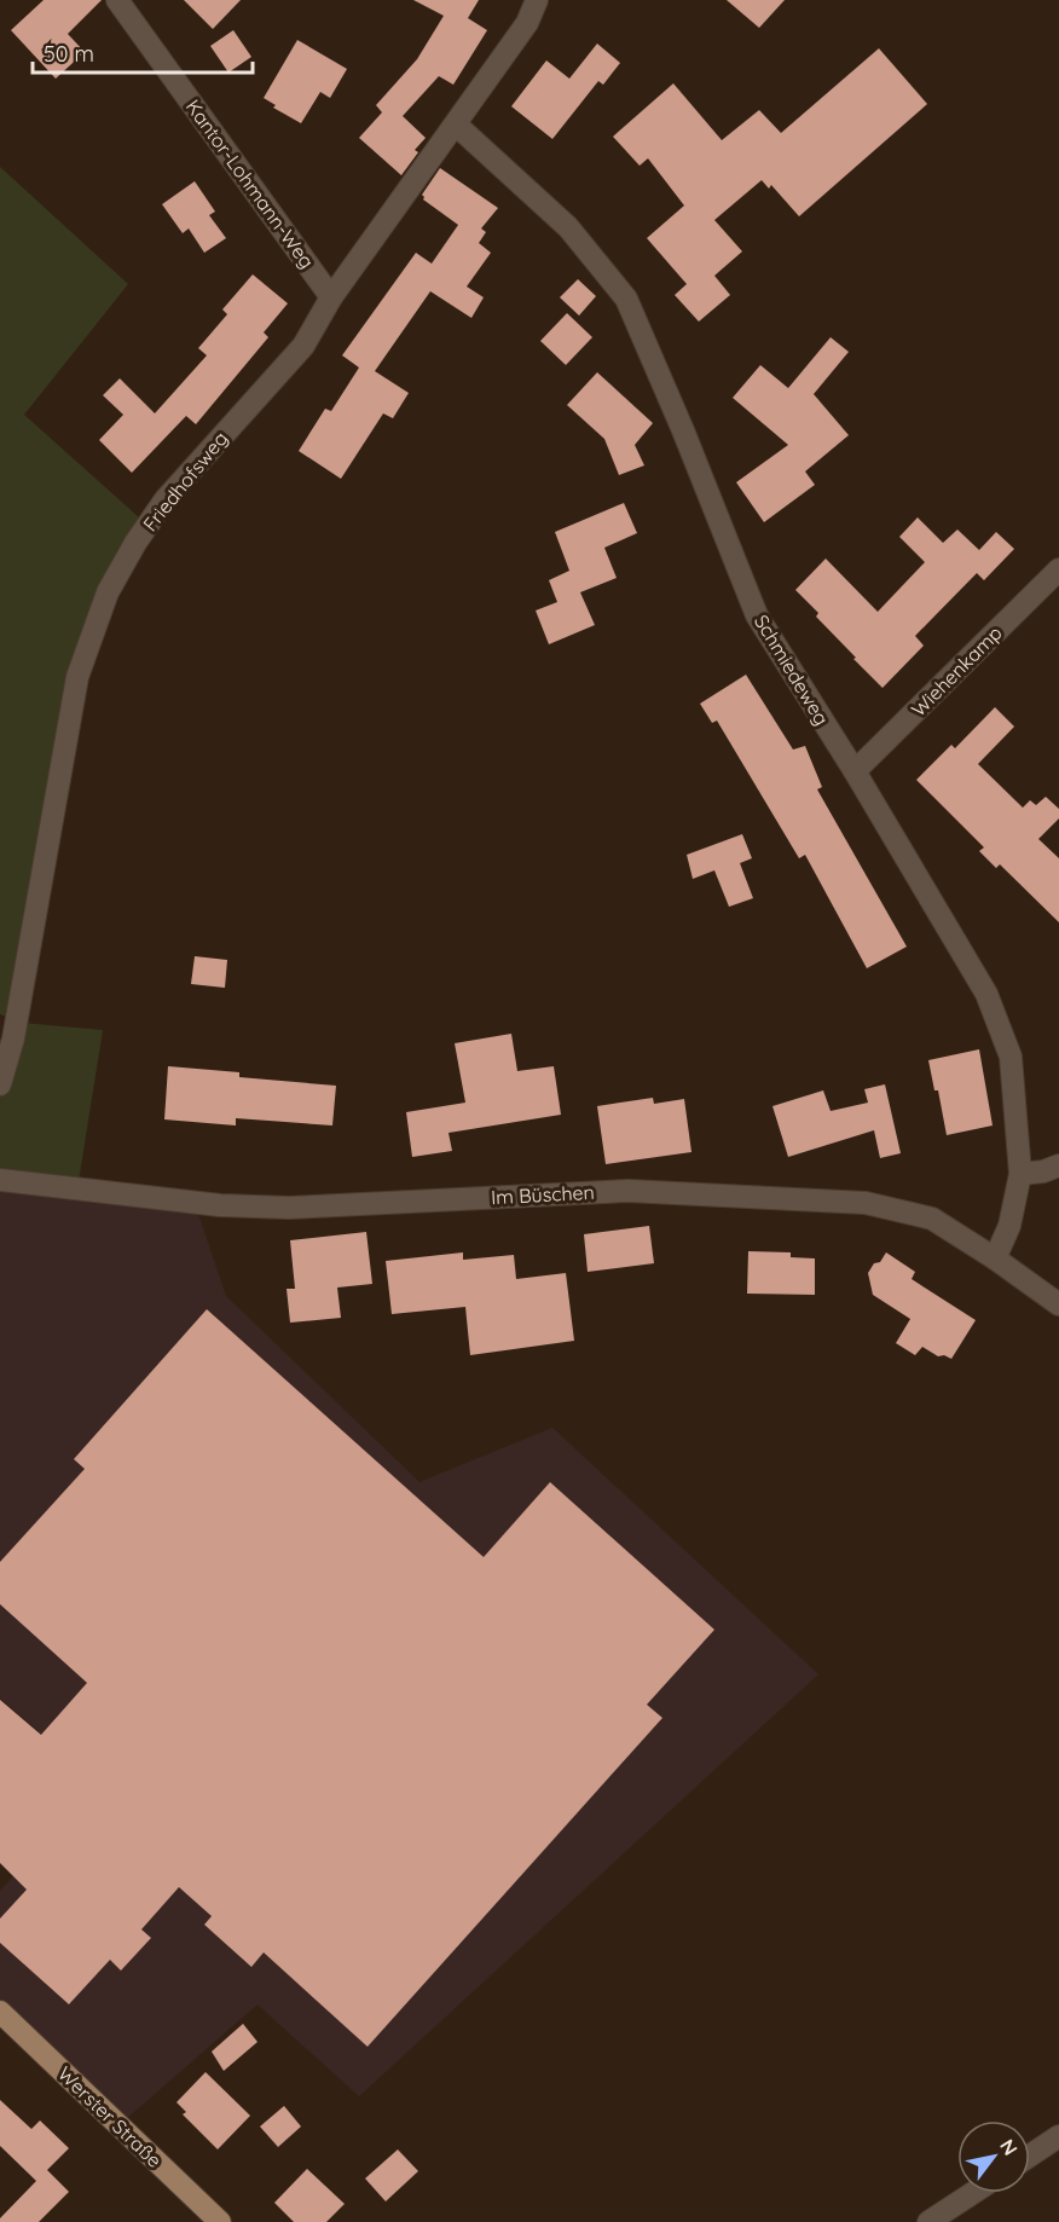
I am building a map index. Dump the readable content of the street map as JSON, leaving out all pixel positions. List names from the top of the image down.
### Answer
{
  "streets": {
    "main road": ["Werster Straße"],
    "street": [
      "Kantor-Lohmann-Weg",
      "Friedhofsweg",
      "Schmiedeweg",
      "Wiehenkamp",
      "Im Büschen"
    ]
  },
  "crossings": [
    ["Kantor-Lohmann-Weg", "Friedhofsweg"],
    ["Friedhofsweg", "Schmiedeweg"],
    ["Schmiedeweg", "Wiehenkamp"],
    ["Schmiedeweg", "Im Büschen"]
  ],
  "scale_bar": "50 m",
  "north": "top right"
}
